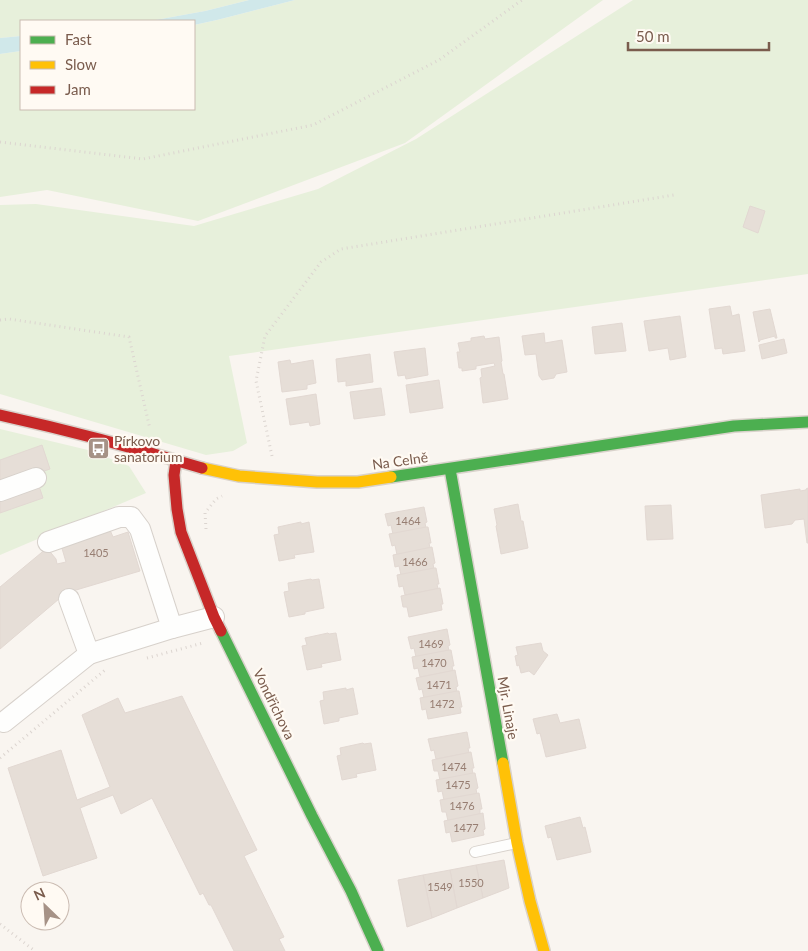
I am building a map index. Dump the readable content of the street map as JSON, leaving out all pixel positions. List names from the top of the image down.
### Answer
{
  "streets": {
    "street": ["Na Celně", "Vondřichova", "Mjr. Linaje"]
  },
  "crossings": [
    ["Na Celně", "Vondřichova"],
    ["Na Celně", "Mjr. Linaje"]
  ],
  "places": {
    "bus stop": ["Pírkovo sanatorium"]
  },
  "house_numbers": [
    "1464",
    "1405",
    "1466",
    "1469",
    "1470",
    "1471",
    "1472",
    "1474",
    "1475",
    "1476",
    "1477",
    "1550",
    "1549"
  ],
  "legend": ["Fast", "Slow", "Jam"],
  "scale_bar": "50 m",
  "north": "top left"
}
